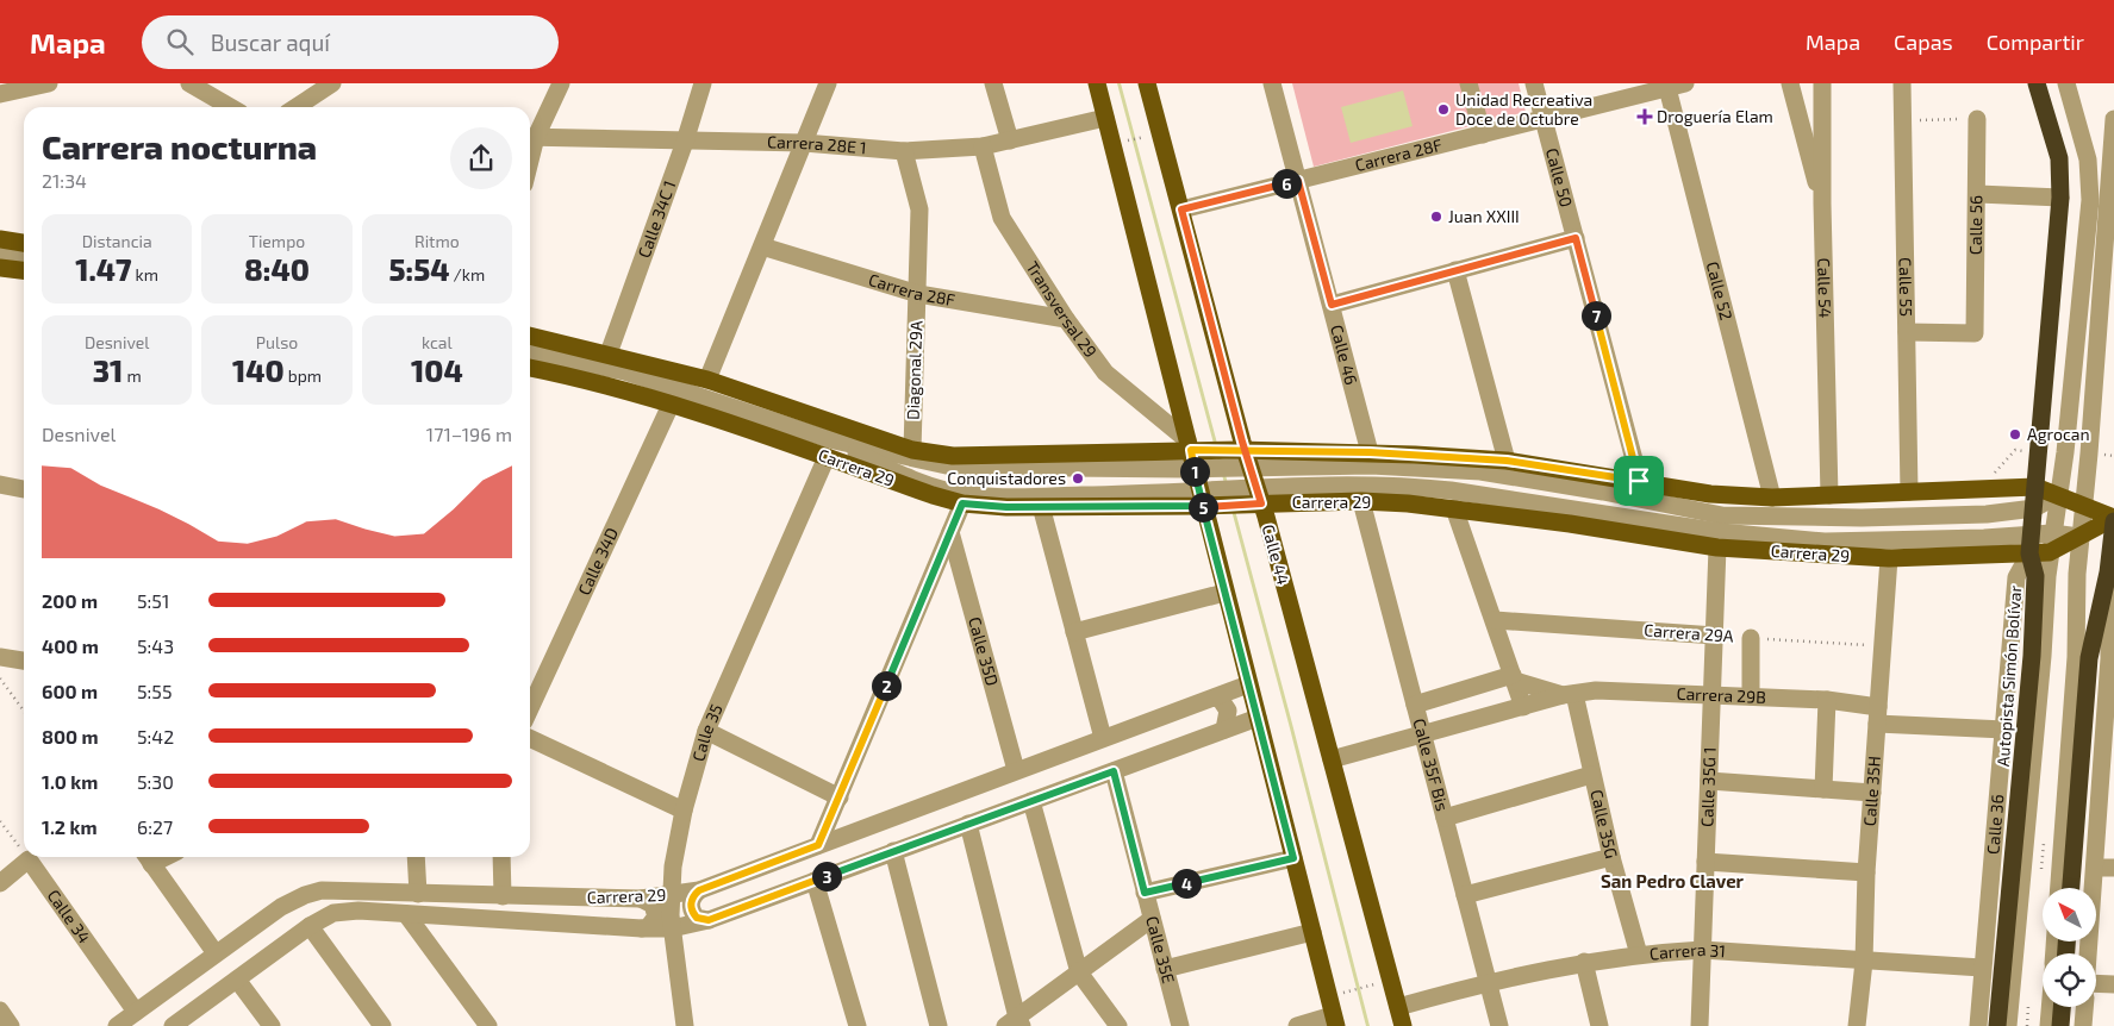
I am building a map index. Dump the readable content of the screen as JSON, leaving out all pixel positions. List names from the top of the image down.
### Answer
{
  "streets": {
    "highway": ["Autopista Simón Bolívar"],
    "main road": ["Carrera 29", "Calle 44"],
    "street": [
      "Carrera 28E 1",
      "Carrera 28F",
      "Calle 50",
      "Calle 34C 1",
      "Calle 56",
      "Calle 55",
      "Calle 54",
      "Calle 52",
      "Transversal 29",
      "Calle 46",
      "Diagonal 29A",
      "Calle 34D",
      "Carrera 29A",
      "Calle 35D",
      "Carrera 29B",
      "Calle 35",
      "Calle 35F Bis",
      "Calle 35G 1",
      "Calle 35H",
      "Calle 36",
      "Calle 35G",
      "Calle 34",
      "Calle 35E",
      "Carrera 31"
    ]
  },
  "crossings": [
    ["Carrera 28E 1", "Calle 34C 1"],
    ["Carrera 28E 1", "Transversal 29"],
    ["Carrera 28E 1", "Diagonal 29A"],
    ["Carrera 28F", "Calle 50"],
    ["Carrera 28F", "Calle 52"],
    ["Carrera 28F", "Transversal 29"],
    ["Carrera 28F", "Calle 46"],
    ["Carrera 28F", "Diagonal 29A"],
    ["Carrera 28F", "Calle 44"],
    ["Calle 50", "Carrera 29"],
    ["Calle 34C 1", "Carrera 29"],
    ["Calle 56", "Calle 55"],
    ["Calle 55", "Carrera 29"],
    ["Calle 54", "Carrera 29"],
    ["Calle 52", "Carrera 29"],
    ["Transversal 29", "Carrera 29"],
    ["Calle 46", "Carrera 29"],
    ["Diagonal 29A", "Carrera 29"],
    ["Carrera 29", "Calle 44"],
    ["Carrera 29", "Calle 34D"],
    ["Carrera 29", "Calle 35D"],
    ["Carrera 29", "Autopista Simón Bolívar"],
    ["Carrera 29", "Calle 35"],
    ["Carrera 29", "Calle 35F Bis"],
    ["Carrera 29", "Calle 35G 1"],
    ["Carrera 29", "Calle 35H"],
    ["Carrera 29", "Calle 36"],
    ["Carrera 29", "Calle 34"],
    ["Carrera 29", "Calle 35E"],
    ["Calle 44", "Carrera 29B"],
    ["Calle 44", "Carrera 31"],
    ["Carrera 29A", "Calle 35G 1"],
    ["Carrera 29A", "Calle 35H"],
    ["Autopista Simón Bolívar", "Calle 36"],
    ["Carrera 29B", "Calle 35F Bis"],
    ["Carrera 29B", "Calle 35G 1"],
    ["Carrera 29B", "Calle 35H"],
    ["Carrera 29B", "Calle 36"],
    ["Carrera 29B", "Calle 35G"],
    ["Calle 35F Bis", "Carrera 31"],
    ["Calle 35G 1", "Carrera 31"],
    ["Calle 35H", "Carrera 31"],
    ["Calle 36", "Carrera 31"],
    ["Calle 35G", "Carrera 31"]
  ],
  "districts": ["San Pedro Claver"],
  "places": {
    "other": [
      "Unidad Recreativa Doce de Octubre",
      "Juan XXIII",
      "Agrocan",
      "Conquistadores"
    ],
    "health": ["Droguería Elam"]
  },
  "north": "top left",
  "page": {
    "header": "Mapa",
    "search": "Buscar aquí",
    "nav": ["Mapa", "Capas", "Compartir"],
    "heading": ["Carrera nocturna", "21:34"],
    "pins": [
      "6",
      "7",
      "1",
      "5",
      "2",
      "3",
      "4"
    ],
    "stats": [
      ["Distancia", "1.47 km"],
      ["Tiempo", "8:40"],
      ["Ritmo", "5:54 /km"],
      ["Desnivel", "31 m"],
      ["Pulso", "140 bpm"],
      ["kcal", "104"]
    ],
    "chart": ["Desnivel", "171–196 m"],
    "list": [
      {
        "name": "200 m",
        "note": "5:51"
      },
      {
        "name": "400 m",
        "note": "5:43"
      },
      {
        "name": "600 m",
        "note": "5:55"
      },
      {
        "name": "800 m",
        "note": "5:42"
      },
      {
        "name": "1.0 km",
        "note": "5:30"
      },
      {
        "name": "1.2 km",
        "note": "6:27"
      }
    ]
  }
}
